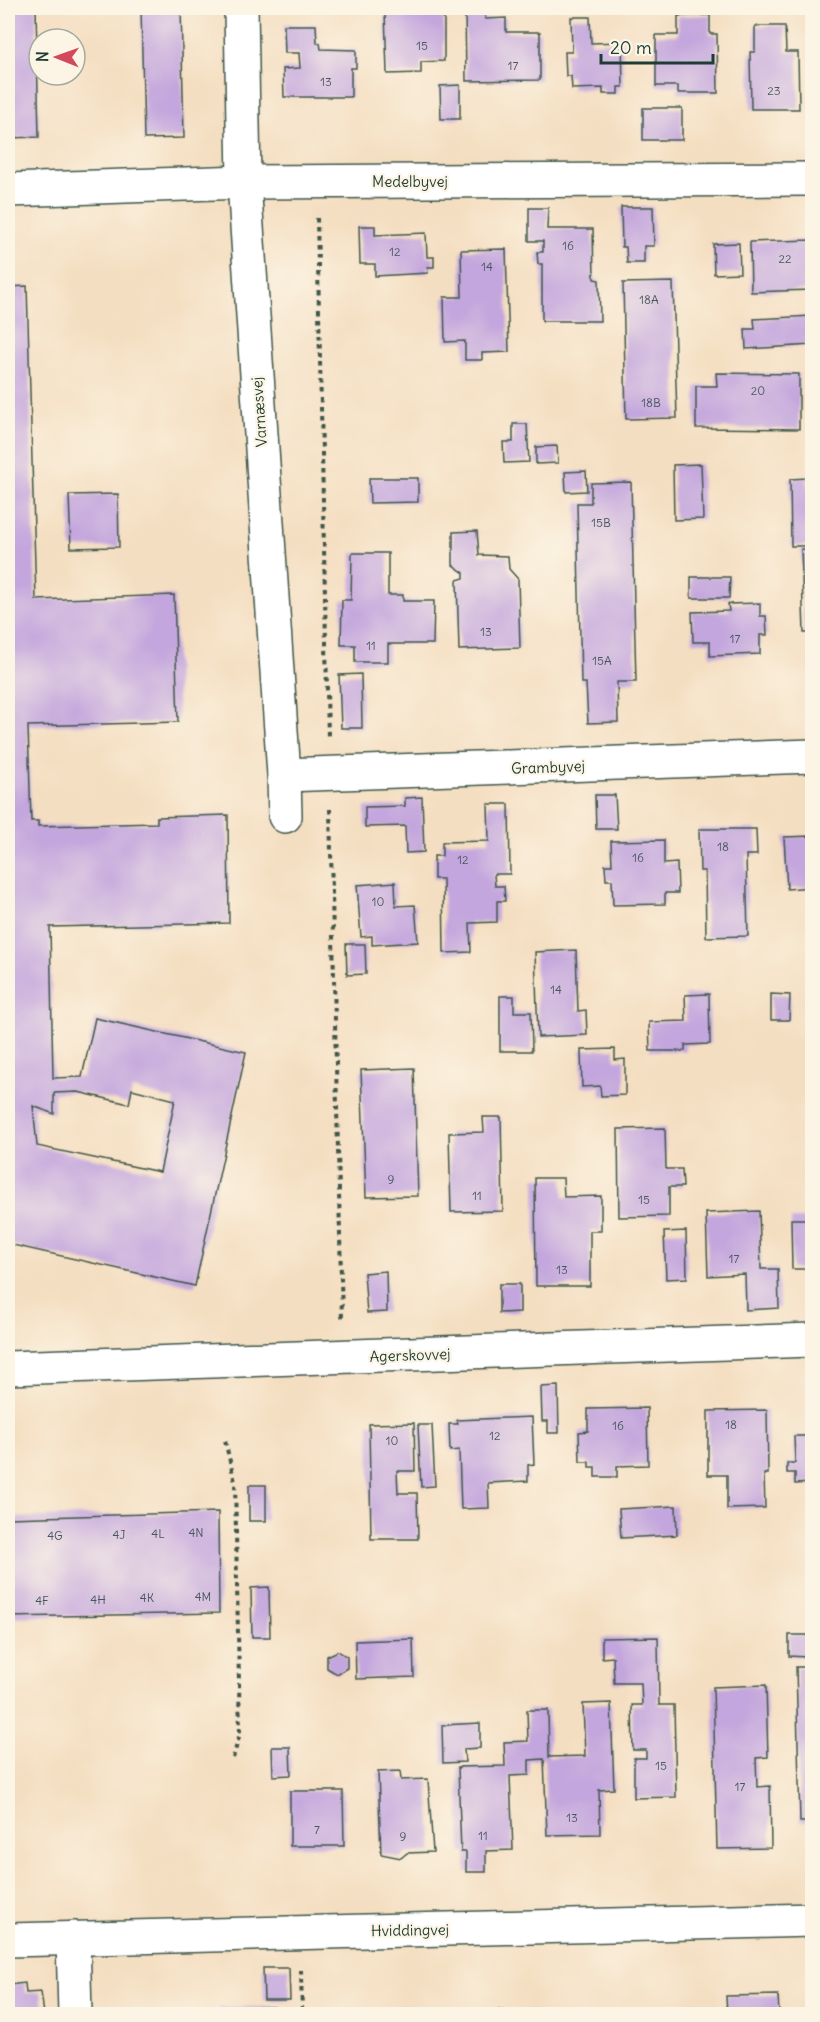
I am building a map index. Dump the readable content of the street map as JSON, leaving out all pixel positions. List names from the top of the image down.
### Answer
{
  "streets": {
    "street": [
      "Medelbyvej",
      "Varnæsvej",
      "Grambyvej",
      "Agerskovvej",
      "Hviddingvej"
    ]
  },
  "crossings": [
    ["Medelbyvej", "Varnæsvej"],
    ["Varnæsvej", "Grambyvej"]
  ],
  "house_numbers": [
    "15",
    "17",
    "13",
    "23",
    "16",
    "12",
    "22",
    "14",
    "18A",
    "20",
    "18B",
    "15B",
    "13",
    "17",
    "11",
    "15A",
    "18",
    "16",
    "12",
    "10",
    "14",
    "9",
    "11",
    "15",
    "17",
    "13",
    "18",
    "16",
    "12",
    "10",
    "4N",
    "4L",
    "4J",
    "4G",
    "4M",
    "4K",
    "4H",
    "4F",
    "15",
    "17",
    "13",
    "7",
    "11",
    "9"
  ],
  "scale_bar": "20 m",
  "north": "left"
}
